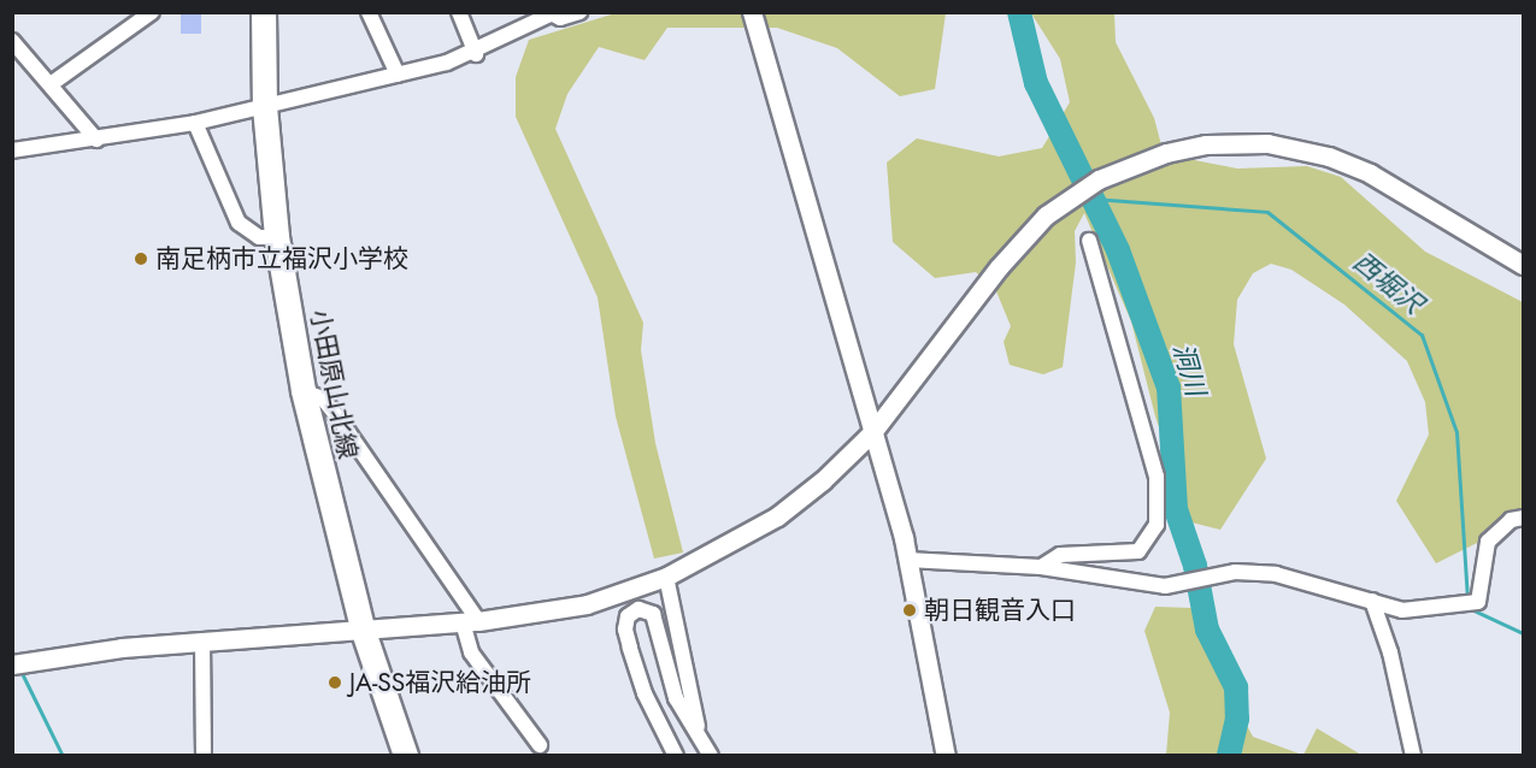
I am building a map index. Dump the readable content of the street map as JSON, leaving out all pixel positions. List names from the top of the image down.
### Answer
{
  "streets": {
    "main road": ["小田原山北線"]
  },
  "water": ["西堀沢", "洞川"],
  "places": ["南足柄市立福沢小学校", "朝日観音入口", "JA-SS福沢給油所"]
}
